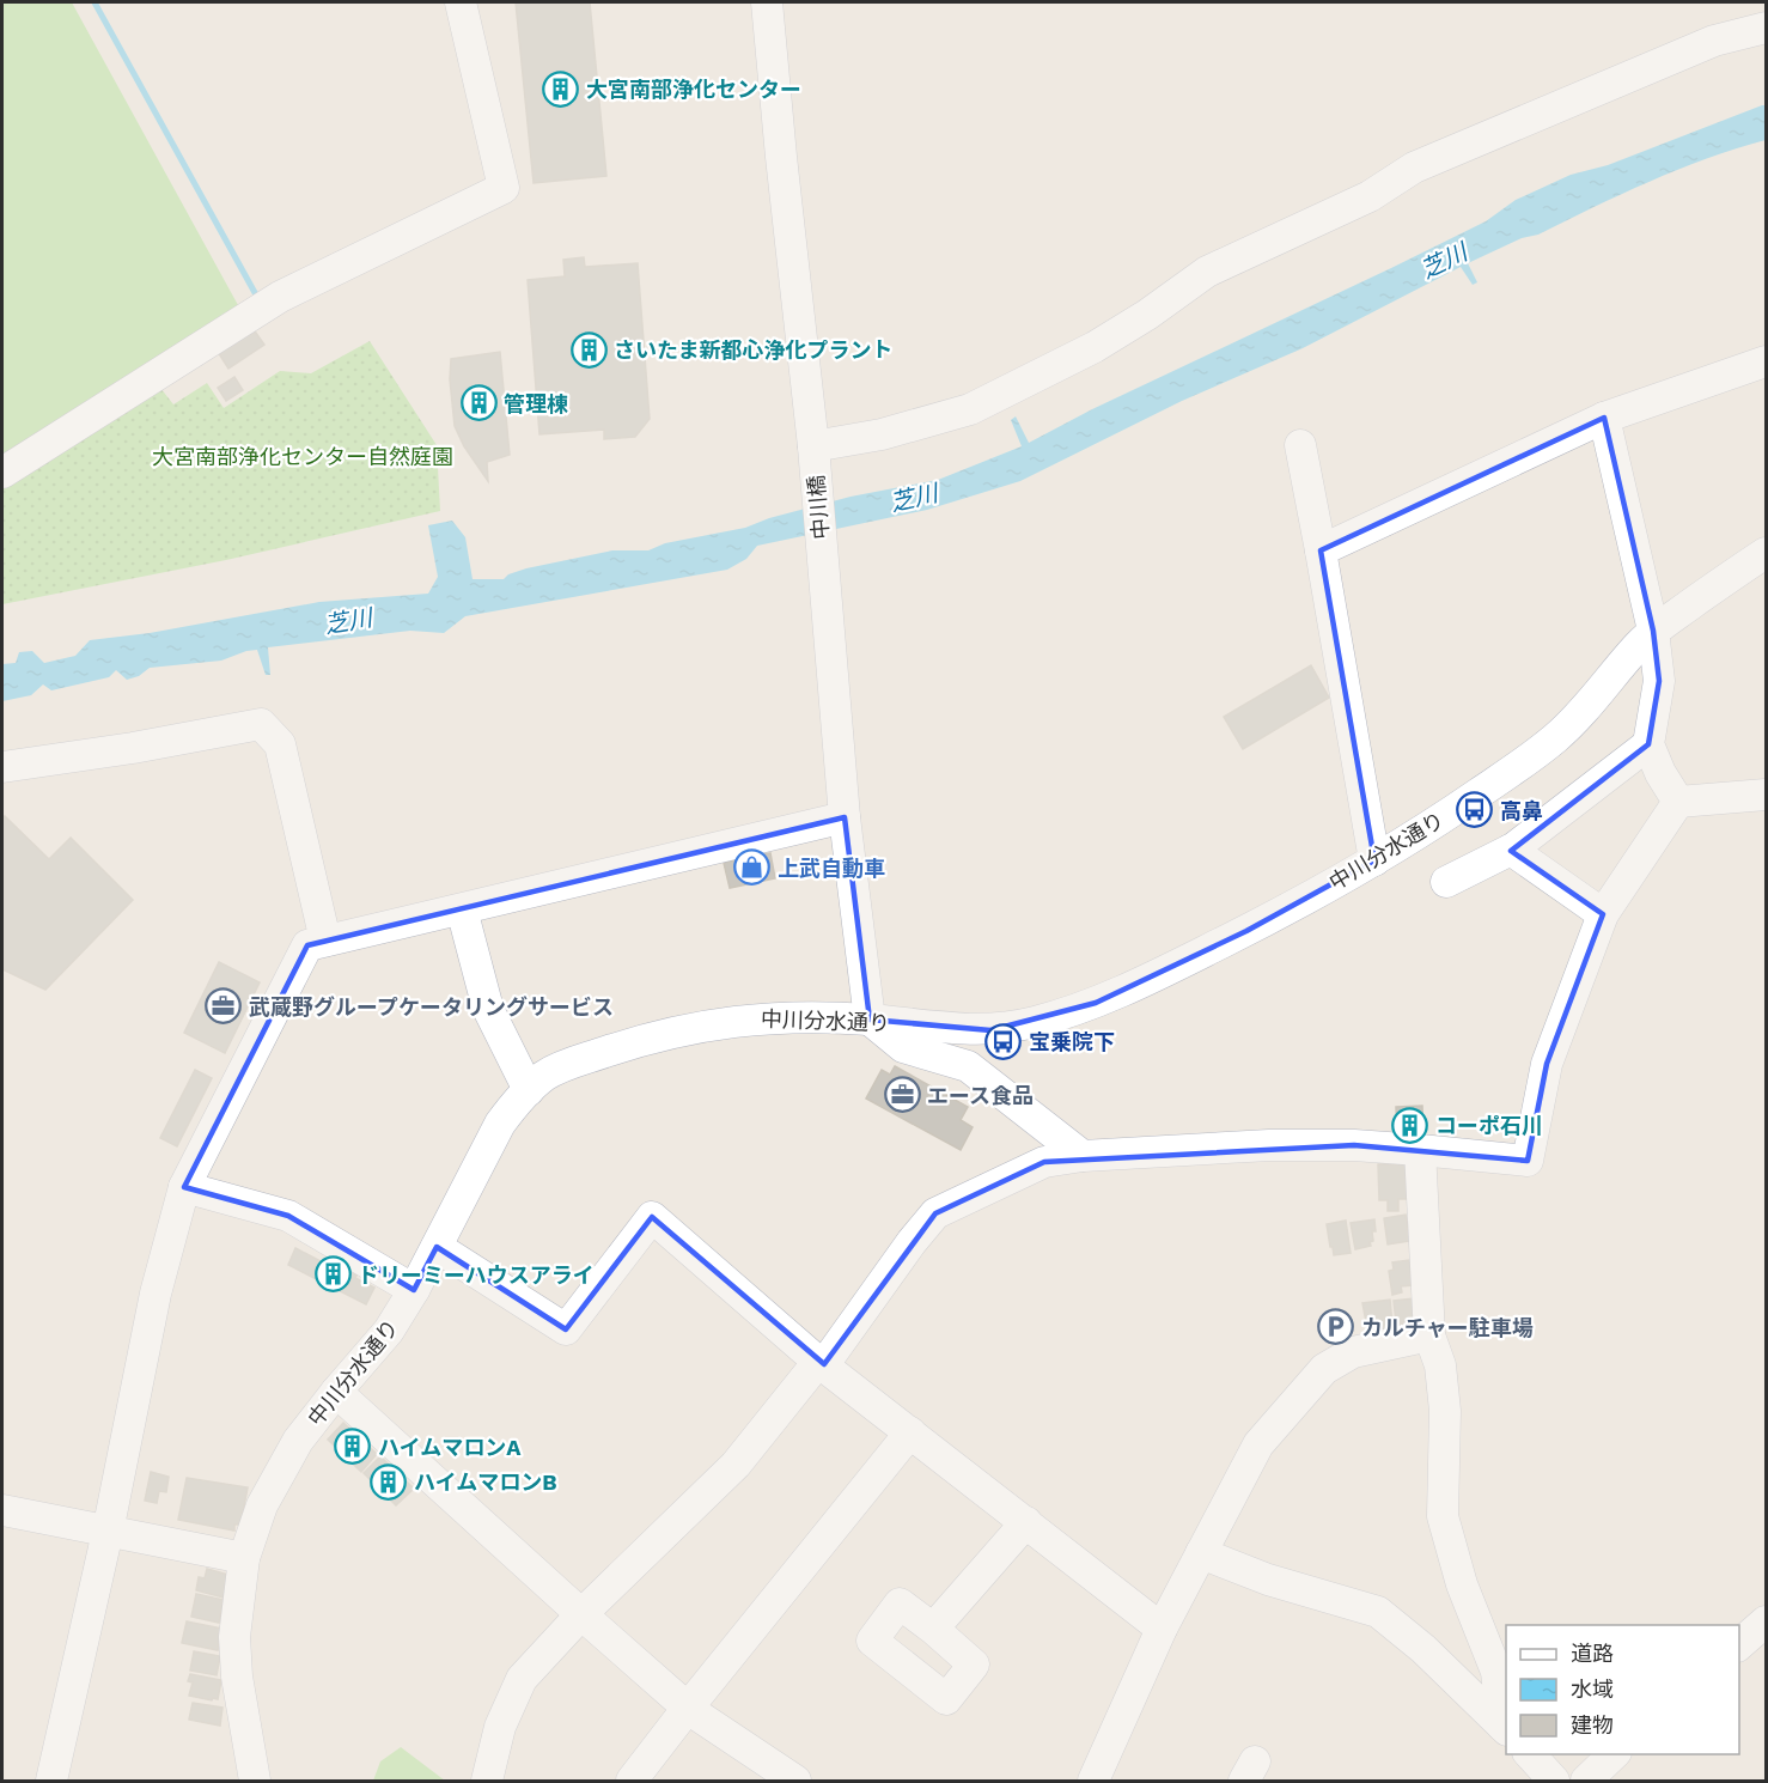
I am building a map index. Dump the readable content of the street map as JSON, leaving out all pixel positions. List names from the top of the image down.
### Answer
{
  "streets": {
    "street": ["中川橋", "中川分水通り"]
  },
  "crossings": [
    ["中川橋", "中川分水通り"]
  ],
  "water": ["芝川"],
  "parks": ["大宮南部浄化センター自然庭園"],
  "places": {
    "building": [
      "大宮南部浄化センター",
      "さいたま新都心浄化プラント",
      "管理棟",
      "コーポ石川",
      "ドリーミーハウスアライ",
      "ハイムマロンA",
      "ハイムマロンB"
    ],
    "bus stop": ["高鼻", "宝乗院下"],
    "shop": ["上武自動車"],
    "office": ["武蔵野グループケータリングサービス", "エース食品"],
    "parking": ["カルチャー駐車場"]
  },
  "legend": ["道路", "水域", "建物"]
}
